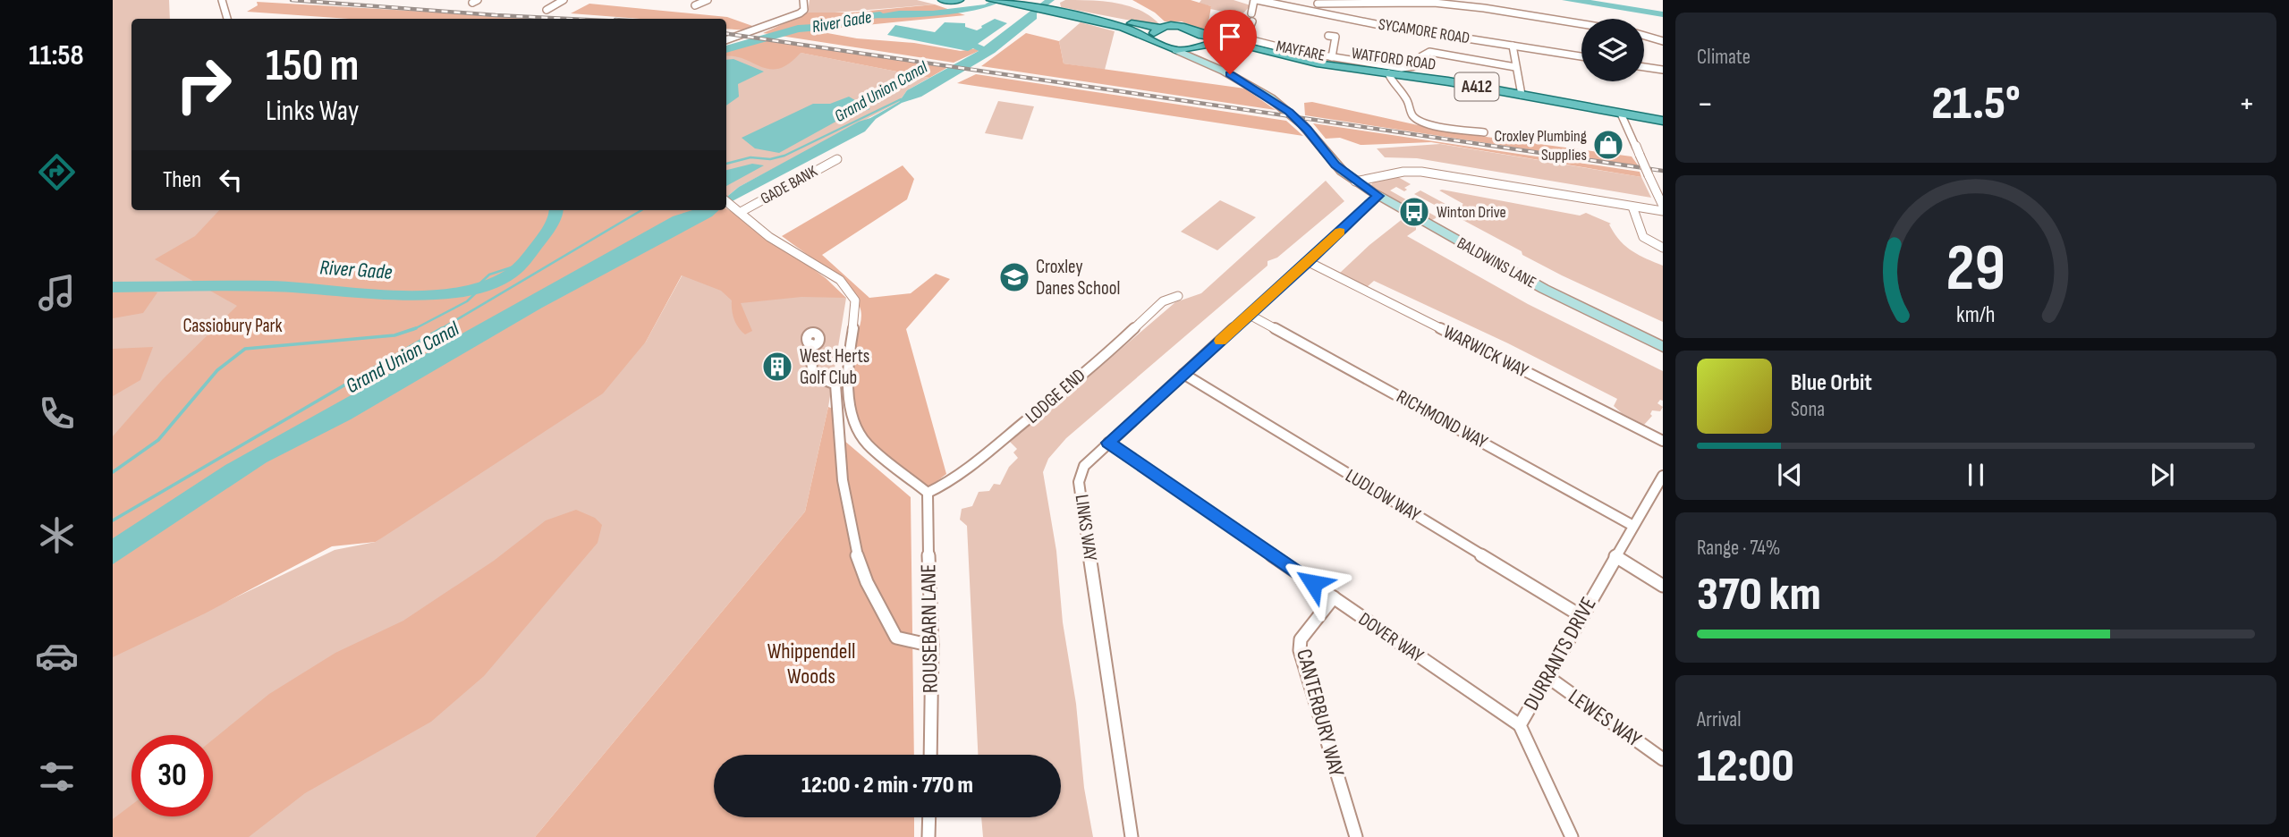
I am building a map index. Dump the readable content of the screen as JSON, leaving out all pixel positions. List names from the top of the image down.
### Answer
{
  "streets": {
    "main road": ["WATFORD ROAD", "A412"],
    "street": [
      "SYCAMORE ROAD",
      "MAYFARE",
      "GADE BANK",
      "BALDWINS LANE",
      "WARWICK WAY",
      "LODGE END",
      "RICHMOND WAY",
      "LUDLOW WAY",
      "LINKS WAY",
      "ROUSEBARN LANE",
      "DOVER WAY",
      "DURRANTS DRIVE",
      "CANTERBURY WAY",
      "LEWES WAY"
    ]
  },
  "crossings": [
    ["SYCAMORE ROAD", "MAYFARE"],
    ["WATFORD ROAD", "A412"],
    ["A412", "BALDWINS LANE"],
    ["BALDWINS LANE", "LINKS WAY"],
    ["WARWICK WAY", "LINKS WAY"],
    ["LODGE END", "ROUSEBARN LANE"],
    ["RICHMOND WAY", "LINKS WAY"],
    ["RICHMOND WAY", "DURRANTS DRIVE"],
    ["LUDLOW WAY", "LINKS WAY"],
    ["LUDLOW WAY", "DURRANTS DRIVE"],
    ["LINKS WAY", "DOVER WAY"],
    ["DOVER WAY", "DURRANTS DRIVE"],
    ["DOVER WAY", "CANTERBURY WAY"],
    ["DURRANTS DRIVE", "LEWES WAY"]
  ],
  "water": ["River Gade", "Grand Union Canal"],
  "parks": ["Cassiobury Park", "Whippendell Woods"],
  "places": {
    "shop": ["Croxley Plumbing Supplies"],
    "bus stop": ["Winton Drive"],
    "school or university": ["Croxley Danes School"],
    "building": ["West Herts Golf Club"]
  },
  "page": {
    "tabs": "11:58",
    "tile": [
      "Climate",
      ["Range · 74%", "370 km"],
      ["Arrival", "12:00"]
    ],
    "turn": ["150 m", "Links Way"],
    "heat": ["−", "21.5°", "+"],
    "then": "Then",
    "song": ["Blue Orbit", "Sona"],
    "limit": "30",
    "trip": "12:00 · 2 min · 770 m",
    "gauge": ["29", "km/h"]
  }
}
